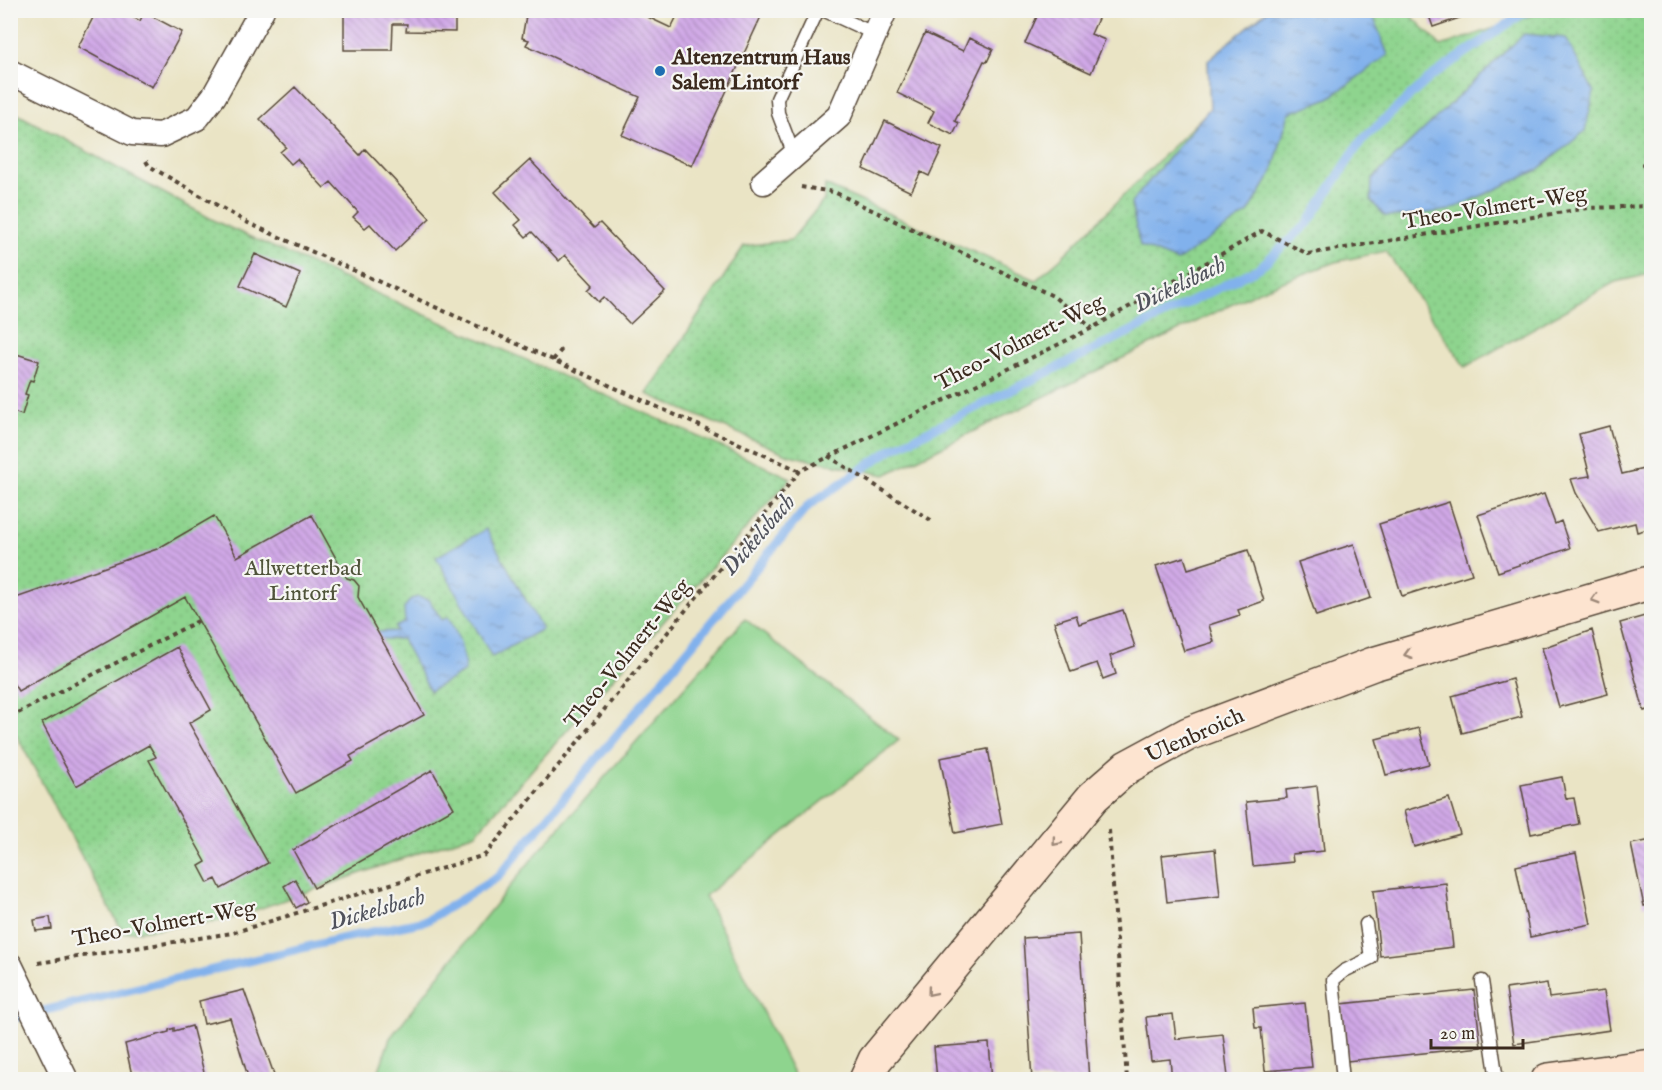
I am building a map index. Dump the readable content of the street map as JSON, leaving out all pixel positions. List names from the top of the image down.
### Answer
{
  "streets": {
    "main road": ["Ulenbroich"],
    "path": ["Theo-Volmert-Weg"]
  },
  "one_way": ["Ulenbroich"],
  "water": ["Dickelsbach"],
  "parks": ["Allwetterbad Lintorf"],
  "places": ["Altenzentrum Haus Salem Lintorf"],
  "scale_bar": "20 m"
}
